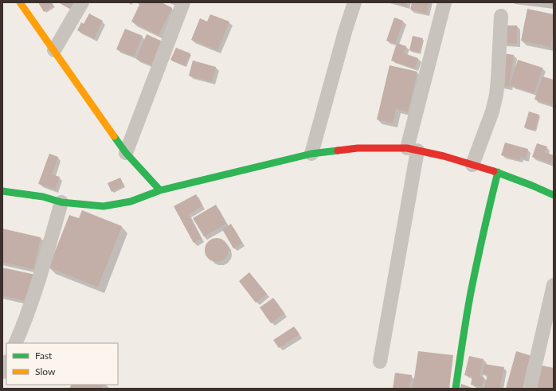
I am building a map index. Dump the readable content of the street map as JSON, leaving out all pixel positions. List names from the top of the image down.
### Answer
{
  "legend": ["Fast", "Slow"]
}
